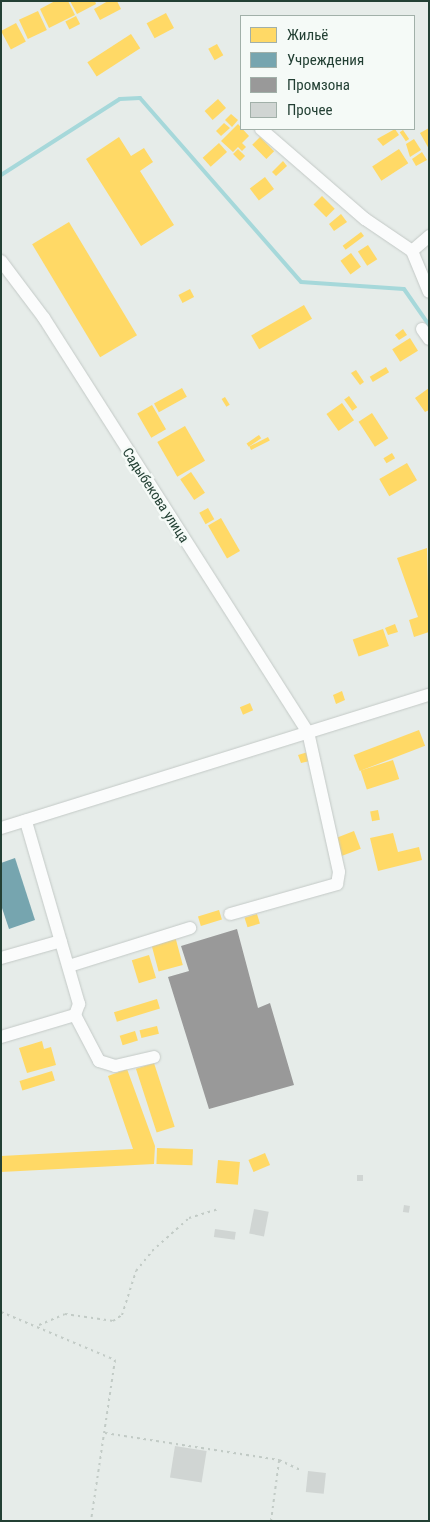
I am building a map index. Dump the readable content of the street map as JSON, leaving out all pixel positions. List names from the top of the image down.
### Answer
{
  "streets": {
    "street": ["Садыбекова улица"]
  },
  "legend": [
    "Жильё",
    "Учреждения",
    "Промзона",
    "Прочее"
  ]
}
